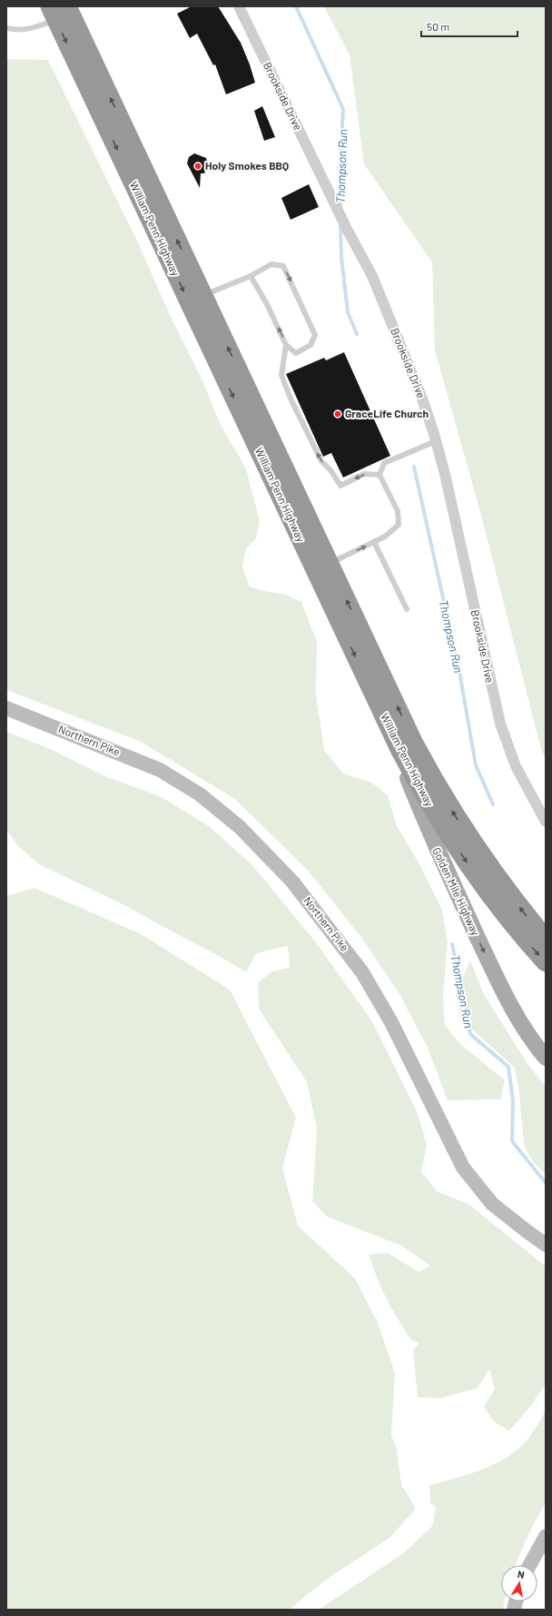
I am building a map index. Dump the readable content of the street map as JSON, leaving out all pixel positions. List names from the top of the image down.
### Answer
{
  "streets": {
    "highway": ["William Penn Highway"],
    "main road": ["Northern Pike", "Golden Mile Highway"],
    "street": ["Brookside Drive"]
  },
  "crossings": [
    ["William Penn Highway", "Golden Mile Highway"]
  ],
  "one_way": ["Golden Mile Highway"],
  "water": ["Thompson Run"],
  "places": ["Holy Smokes BBQ", "GraceLife Church"],
  "scale_bar": "50 m",
  "north": "top"
}
